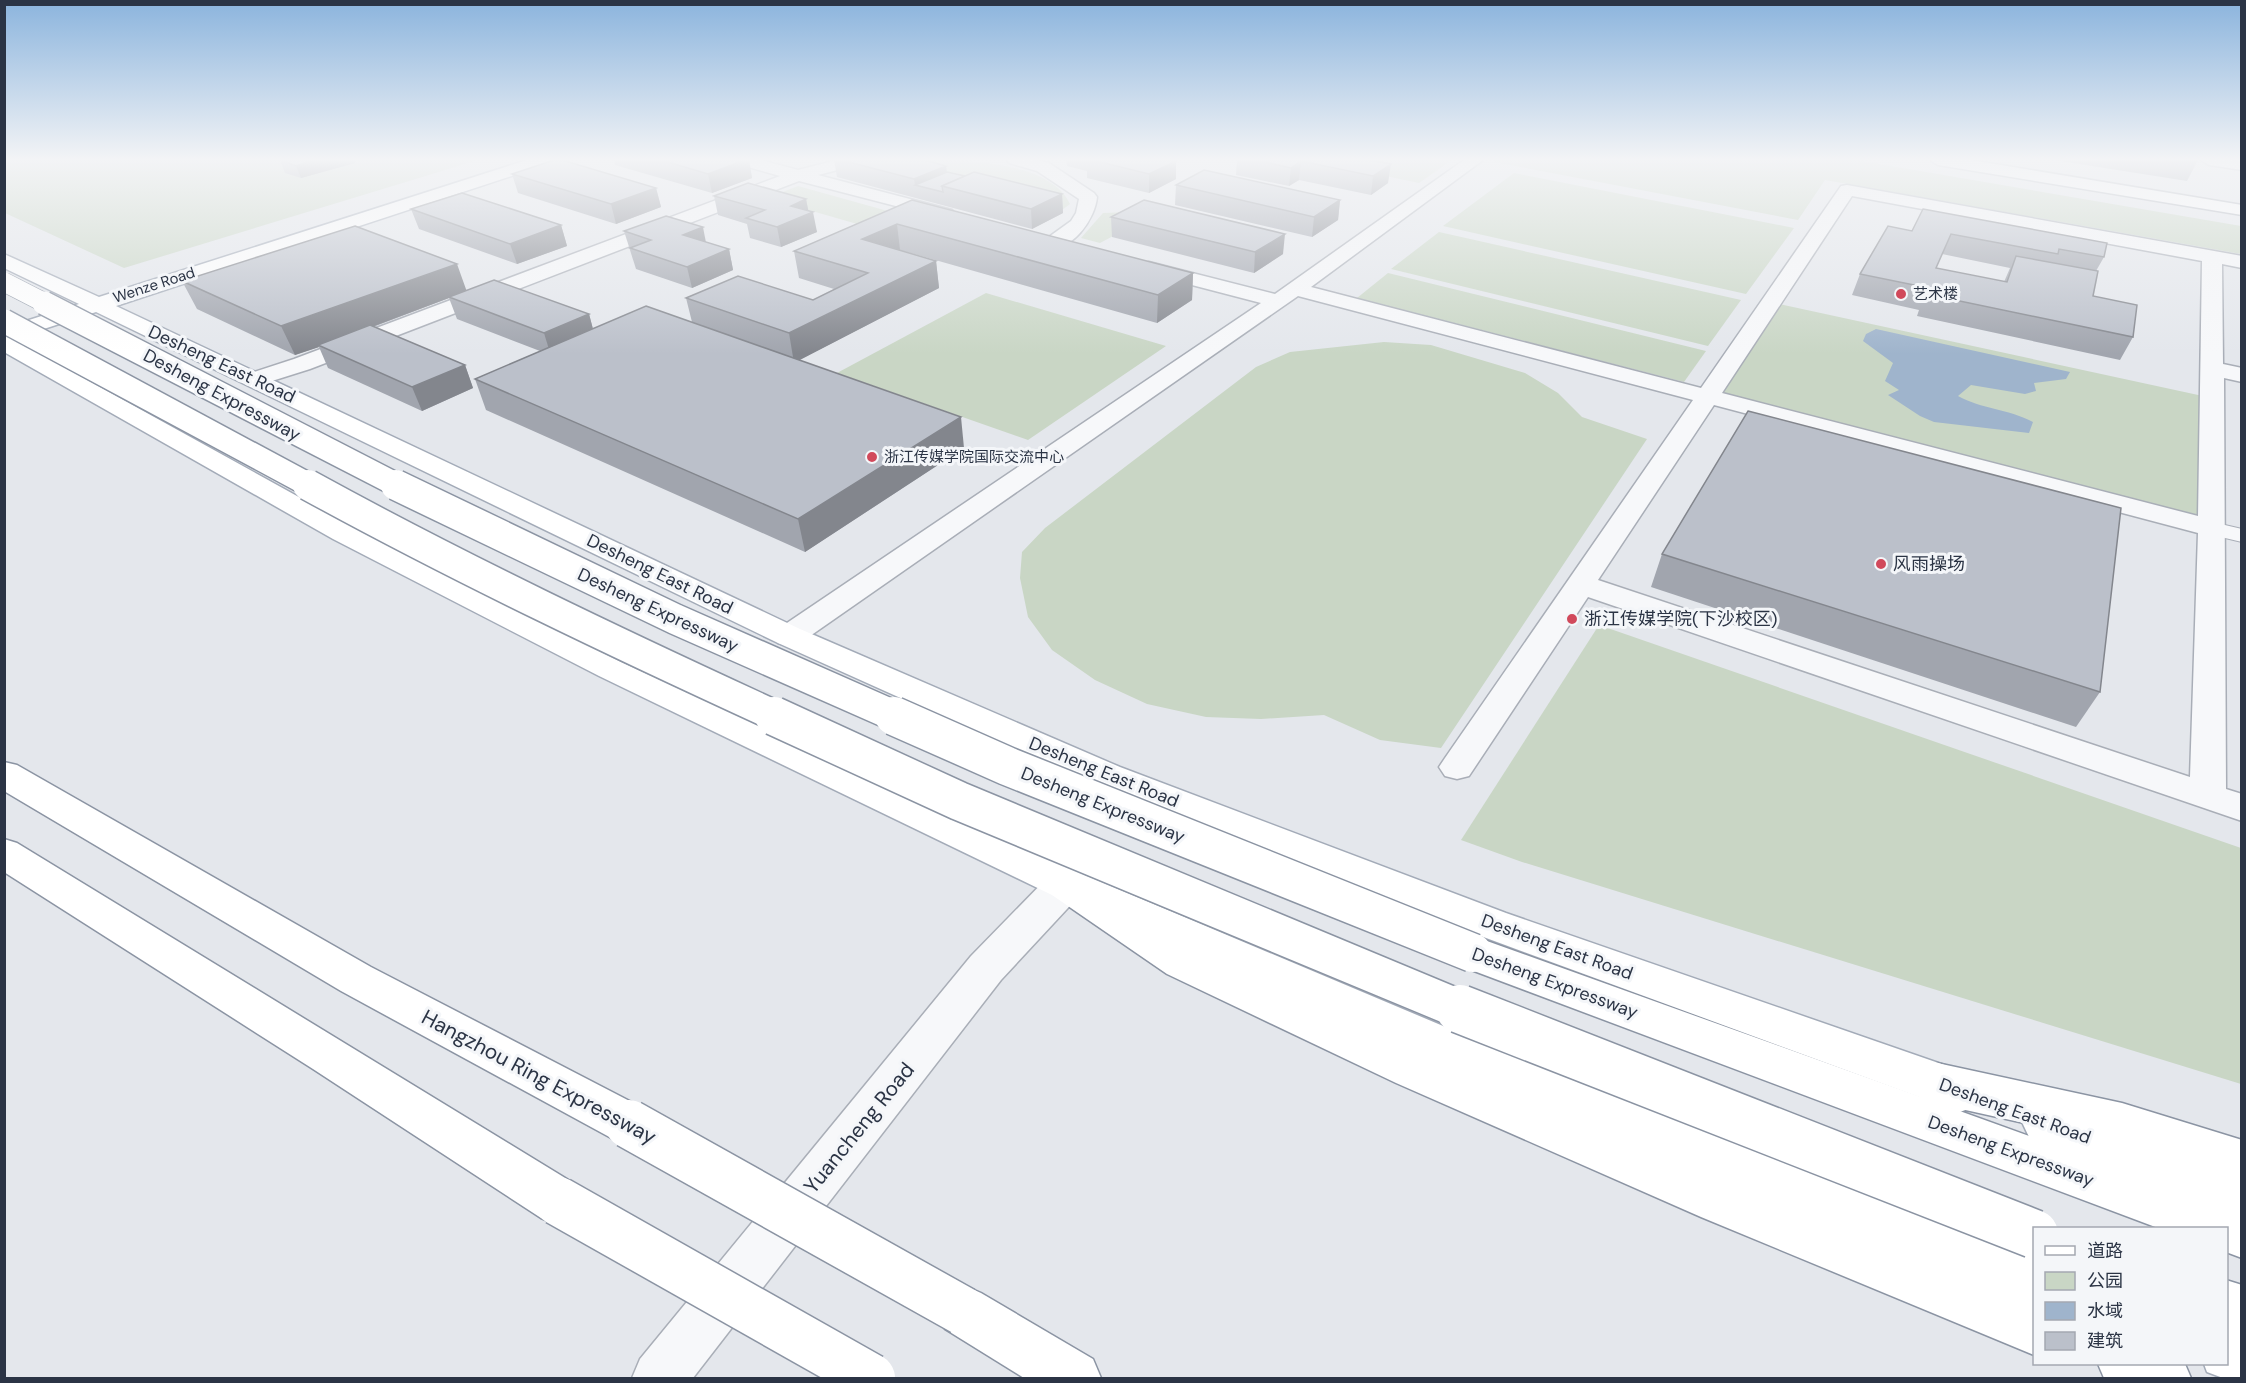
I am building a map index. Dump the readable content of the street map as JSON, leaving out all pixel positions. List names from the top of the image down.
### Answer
{
  "streets": {
    "main road": [
      "Wenze Road",
      "Desheng East Road",
      "Desheng Expressway",
      "Hangzhou Ring Expressway"
    ],
    "street": ["Yuancheng Road"]
  },
  "crossings": [
    ["Wenze Road", "Desheng East Road"]
  ],
  "places": [
    "艺术楼",
    "浙江传媒学院国际交流中心",
    "风雨操场",
    "浙江传媒学院(下沙校区)"
  ],
  "legend": [
    "道路",
    "公园",
    "水域",
    "建筑"
  ]
}
